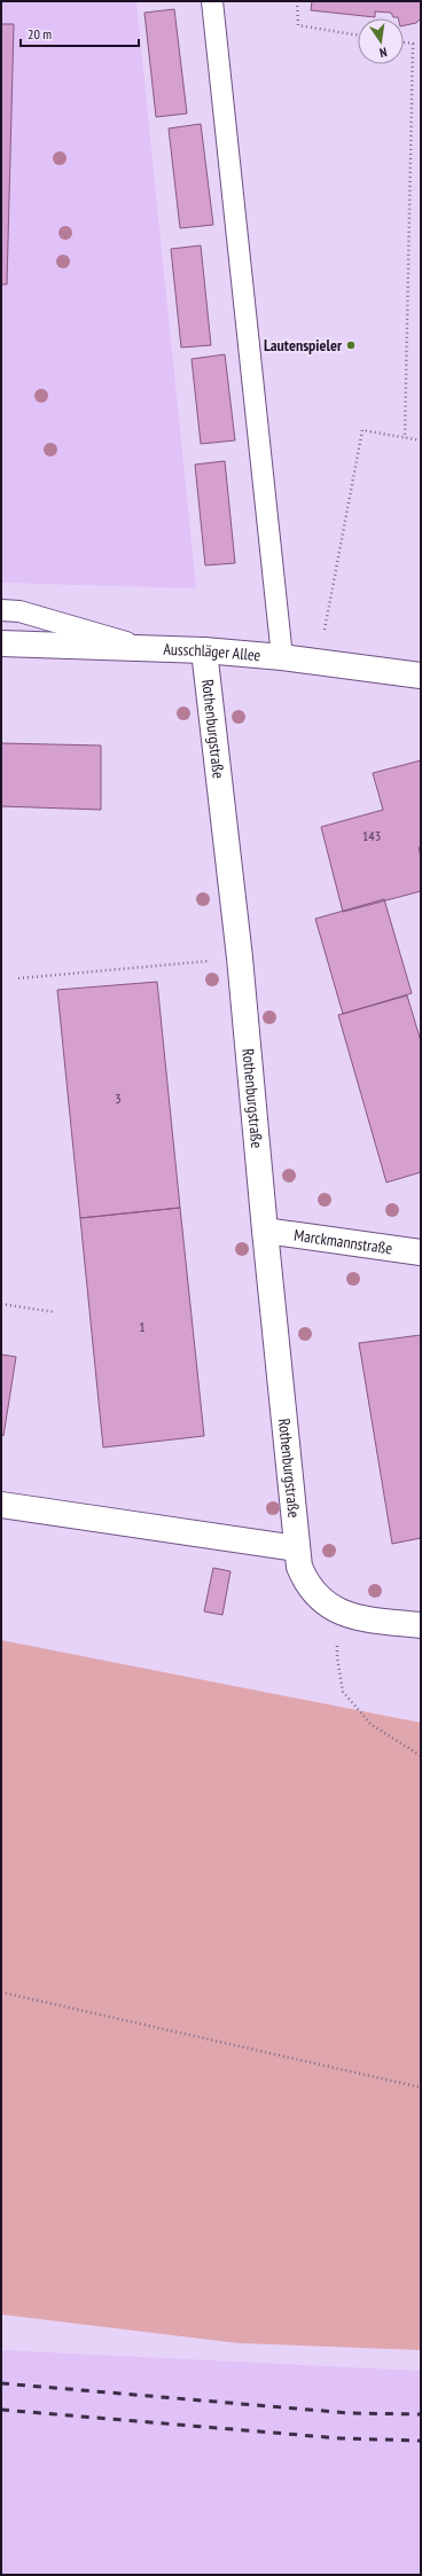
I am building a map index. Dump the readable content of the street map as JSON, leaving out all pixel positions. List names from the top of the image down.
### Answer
{
  "streets": {
    "street": ["Ausschläger Allee", "Rothenburgstraße", "Marckmannstraße"]
  },
  "crossings": [
    ["Ausschläger Allee", "Rothenburgstraße"],
    ["Rothenburgstraße", "Marckmannstraße"]
  ],
  "places": ["Lautenspieler"],
  "house_numbers": ["143", "3", "1"],
  "scale_bar": "20 m",
  "north": "bottom"
}
